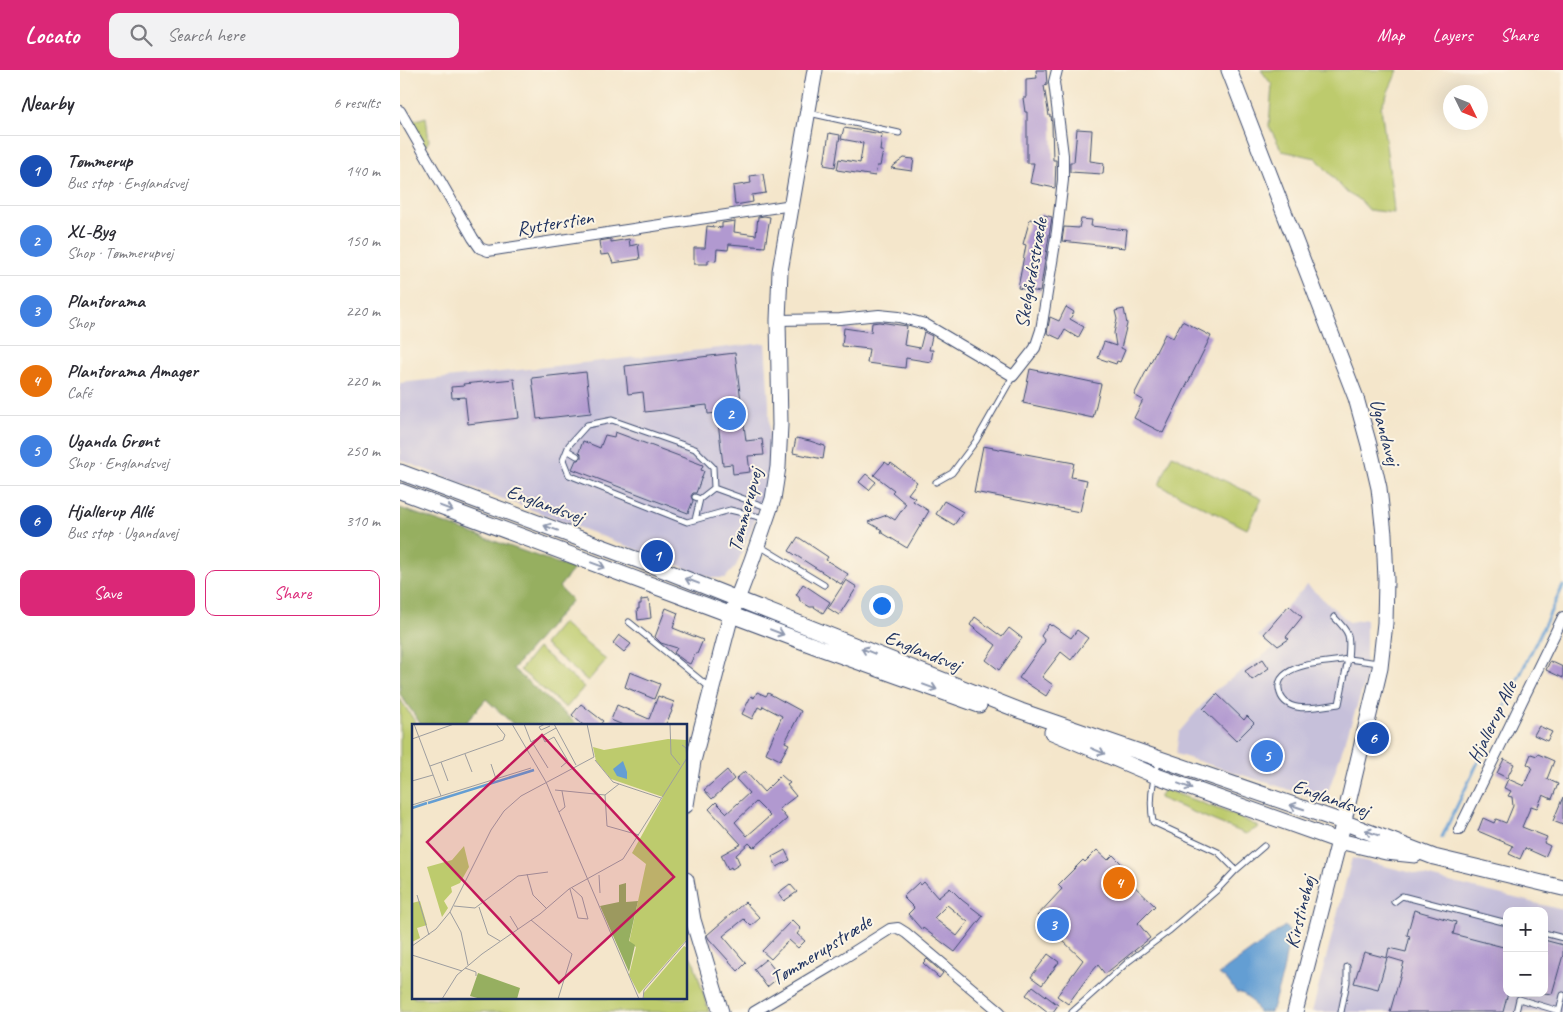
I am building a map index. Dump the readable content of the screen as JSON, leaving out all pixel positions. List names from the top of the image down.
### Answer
{
  "streets": {
    "main road": [
      "Ugandavej",
      "Englandsvej",
      "Tømmerupvej",
      "Kirstinehøj"
    ],
    "street": [
      "Rytterstien",
      "Skelgårdsstræde",
      "Hjallerup Alle",
      "Tømmerupstræde"
    ]
  },
  "crossings": [
    ["Rytterstien", "Tømmerupvej"],
    ["Ugandavej", "Englandsvej"],
    ["Ugandavej", "Kirstinehøj"],
    ["Englandsvej", "Tømmerupvej"],
    ["Englandsvej", "Kirstinehøj"]
  ],
  "north": "bottom right",
  "page": {
    "header": "Locato",
    "search": "Search here",
    "nav": ["Map", "Layers", "Share"],
    "heading": ["Nearby", "6 results"],
    "list": [
      {
        "mark": "1",
        "name": "Tømmerup",
        "note": "Bus stop · Englandsvej",
        "value": "140 m"
      },
      {
        "mark": "2",
        "name": "XL-Byg",
        "note": "Shop · Tømmerupvej",
        "value": "150 m"
      },
      {
        "mark": "3",
        "name": "Plantorama",
        "note": "Shop",
        "value": "220 m"
      },
      {
        "mark": "4",
        "name": "Plantorama Amager",
        "note": "Café",
        "value": "220 m"
      },
      {
        "mark": "5",
        "name": "Uganda Grønt",
        "note": "Shop · Englandsvej",
        "value": "250 m"
      },
      {
        "mark": "6",
        "name": "Hjallerup Allé",
        "note": "Bus stop · Ugandavej",
        "value": "310 m"
      }
    ],
    "pins": [
      "2",
      "1",
      "6",
      "5",
      "4",
      "3"
    ],
    "buttons": ["Save", "Share"],
    "map_buttons": ["+", "−"]
  }
}
